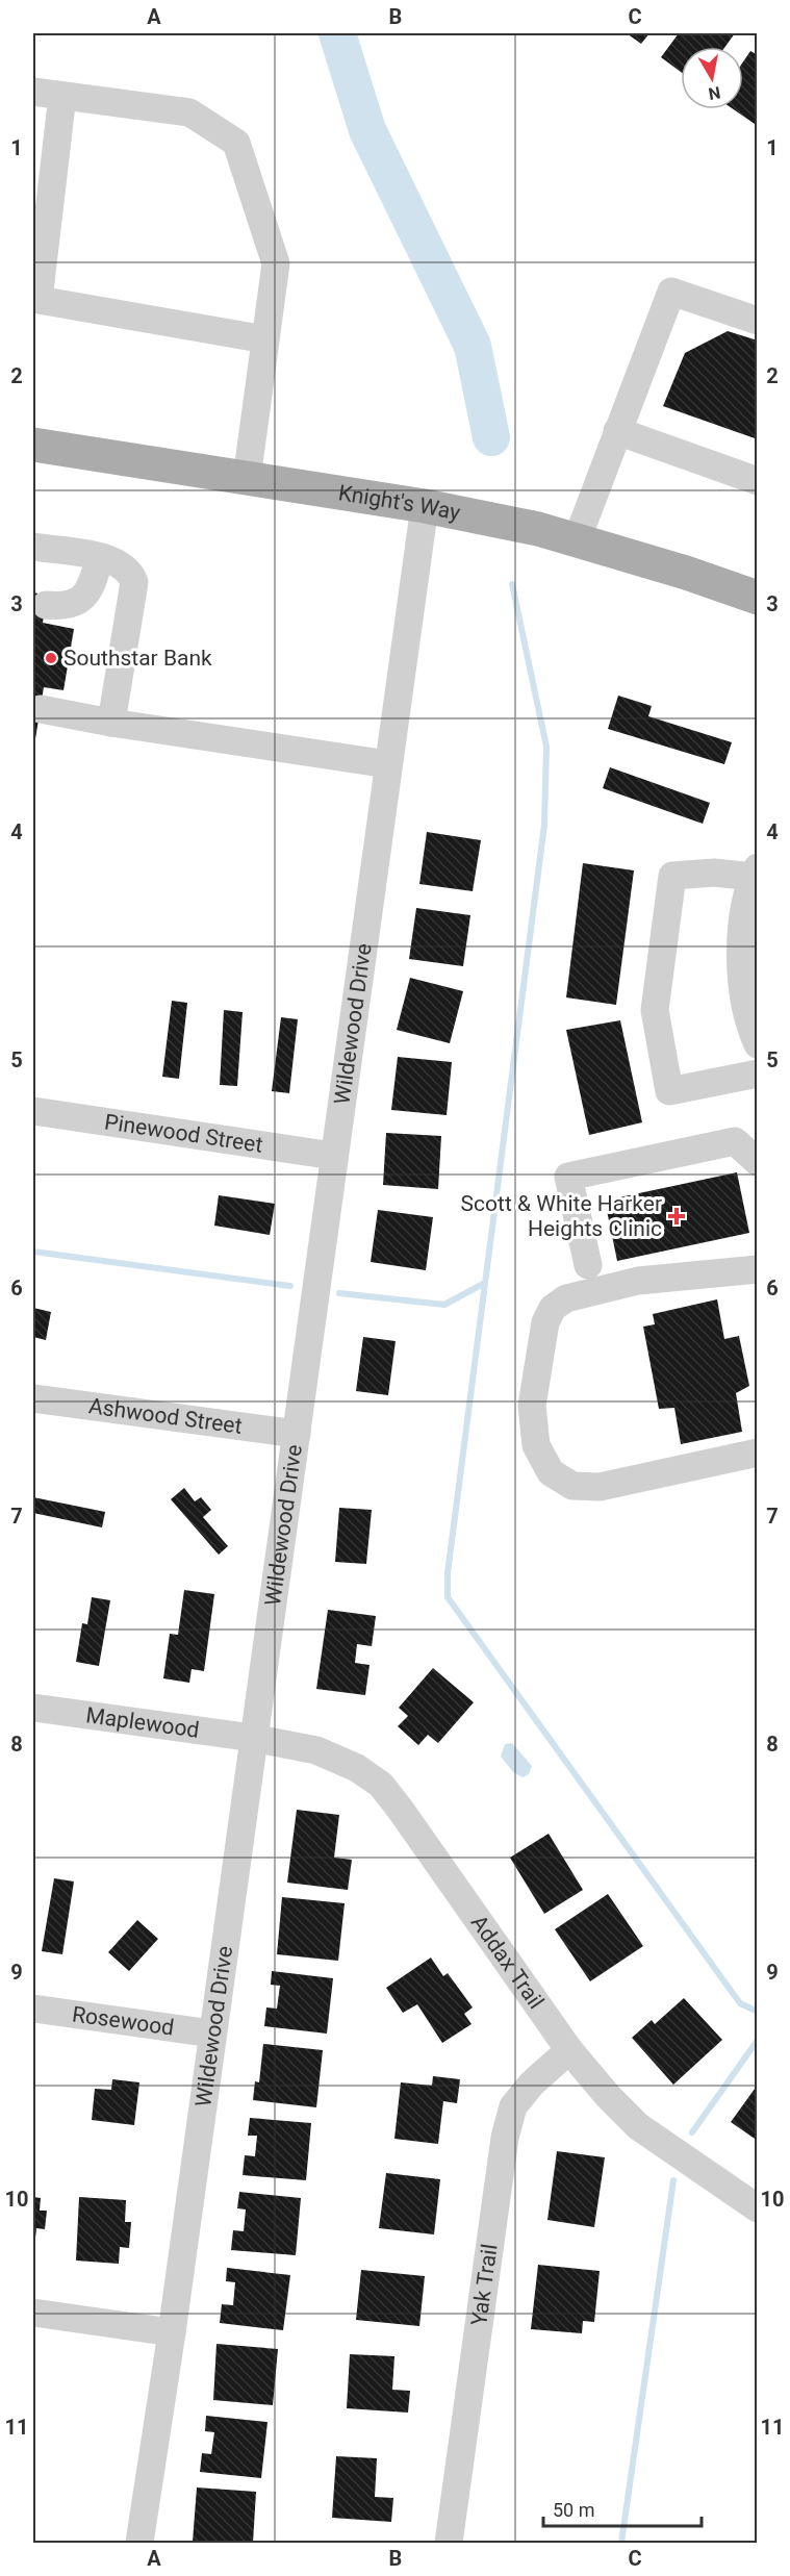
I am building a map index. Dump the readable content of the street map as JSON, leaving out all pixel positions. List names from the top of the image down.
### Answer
{
  "streets": {
    "main road": ["Knight's Way"],
    "street": [
      "Wildewood Drive",
      "Pinewood Street",
      "Ashwood Street",
      "Maplewood",
      "Addax Trail",
      "Rosewood",
      "Yak Trail"
    ]
  },
  "crossings": [
    ["Knight's Way", "Wildewood Drive"],
    ["Wildewood Drive", "Pinewood Street"],
    ["Wildewood Drive", "Ashwood Street"],
    ["Wildewood Drive", "Maplewood"],
    ["Wildewood Drive", "Addax Trail"],
    ["Wildewood Drive", "Rosewood"],
    ["Maplewood", "Addax Trail"],
    ["Addax Trail", "Yak Trail"]
  ],
  "places": {
    "other": ["Southstar Bank"],
    "health": ["Scott & White Harker Heights Clinic"]
  },
  "scale_bar": "50 m",
  "north": "bottom",
  "grid": {
    "columns": ["A", "B", "C"],
    "rows": [
      "1",
      "2",
      "3",
      "4",
      "5",
      "6",
      "7",
      "8",
      "9",
      "10",
      "11"
    ]
  }
}
